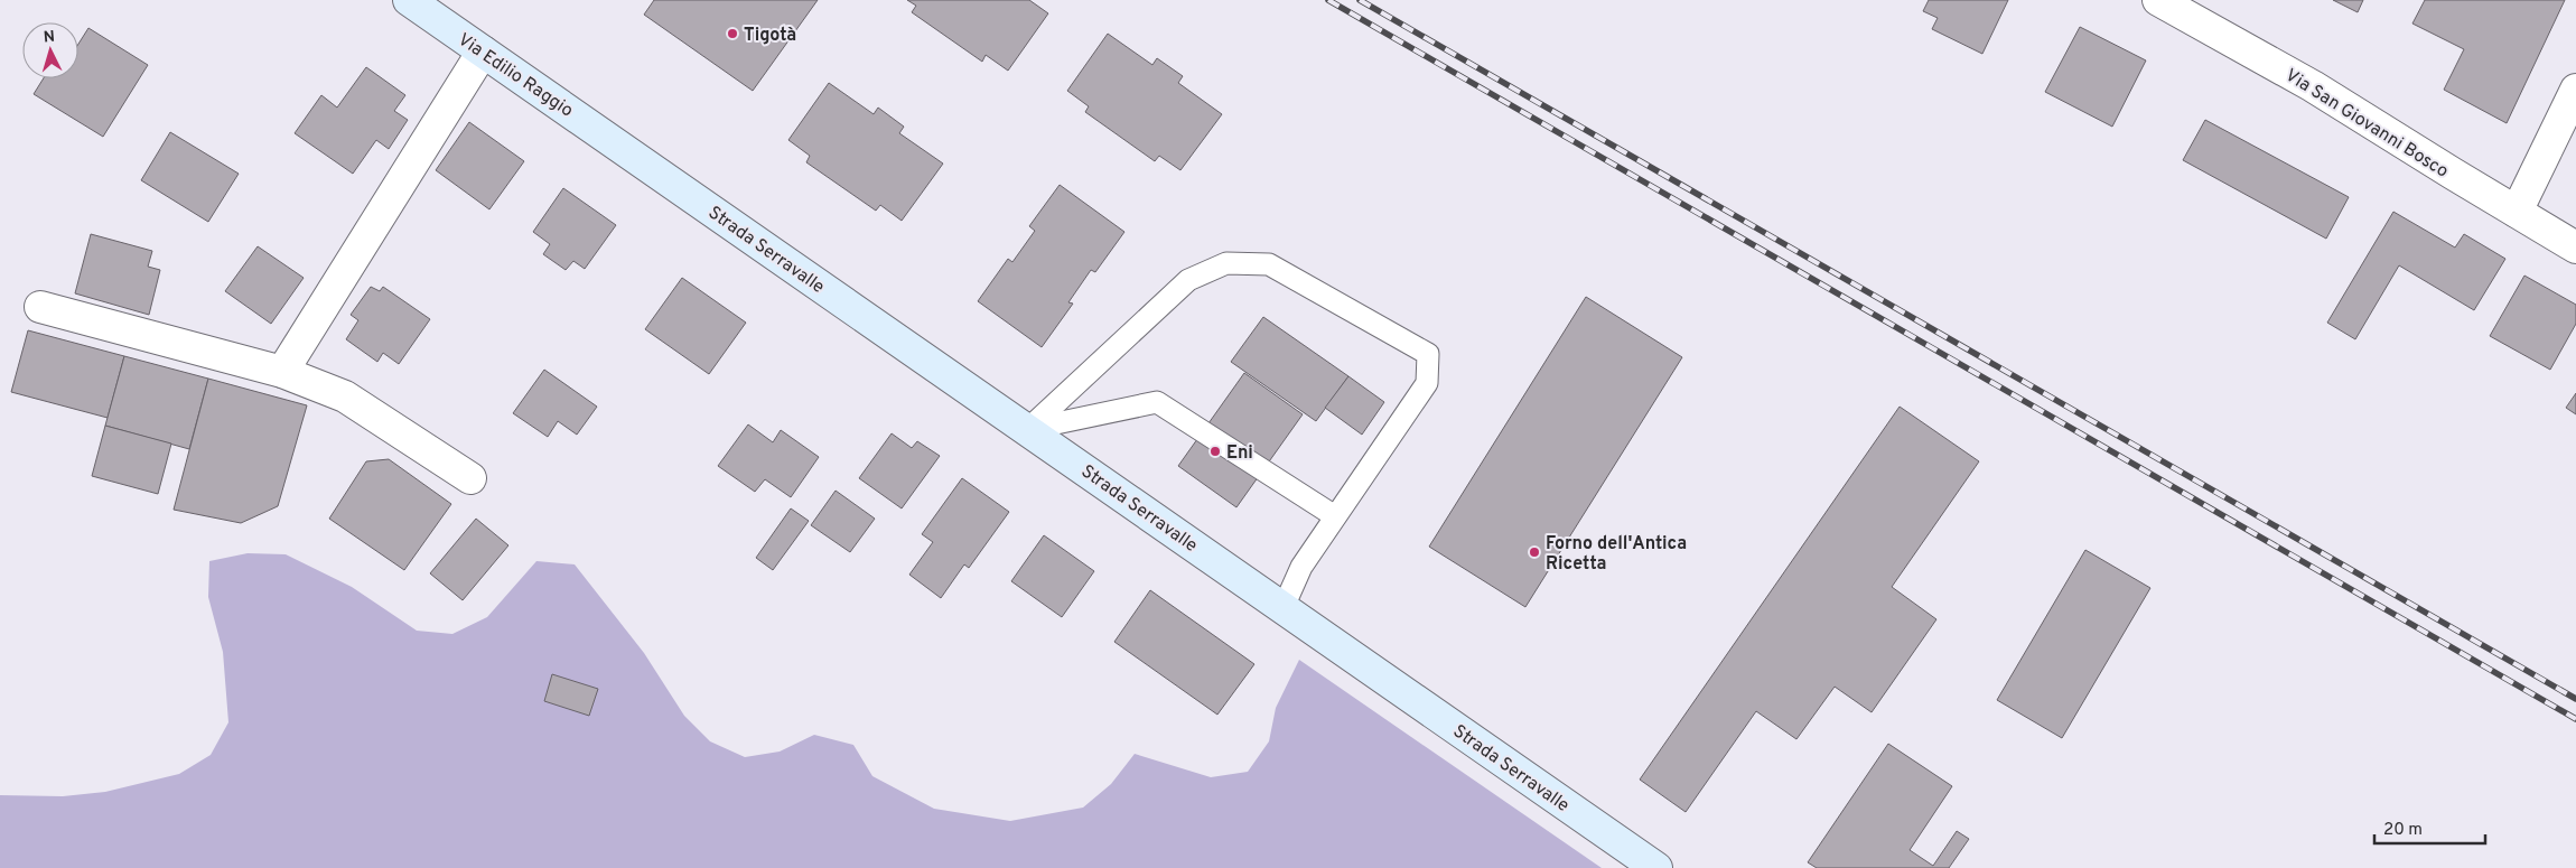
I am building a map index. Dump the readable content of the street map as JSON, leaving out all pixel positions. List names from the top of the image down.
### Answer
{
  "streets": {
    "main road": ["Via Edilio Raggio", "Strada Serravalle"],
    "street": ["Via San Giovanni Bosco"]
  },
  "crossings": [
    ["Via Edilio Raggio", "Strada Serravalle"]
  ],
  "places": ["Tigotà", "Eni", "Forno dell'Antica Ricetta"],
  "scale_bar": "20 m",
  "north": "top"
}
